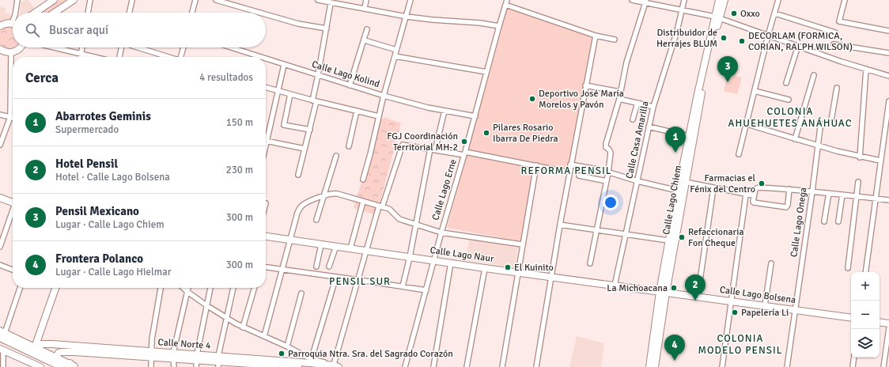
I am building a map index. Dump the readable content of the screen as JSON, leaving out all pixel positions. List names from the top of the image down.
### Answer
{
  "streets": {
    "street": [
      "Calle Lago Kolind",
      "Calle Casa Amarilla",
      "Calle Lago Erne",
      "Calle Lago Chiem",
      "Calle Lago Onega",
      "Calle Lago Naur",
      "Calle Lago Bolsena",
      "Calle Norte 4"
    ]
  },
  "crossings": [
    ["Calle Lago Kolind", "Calle Lago Erne"],
    ["Calle Casa Amarilla", "Calle Lago Naur"],
    ["Calle Lago Erne", "Calle Lago Naur"],
    ["Calle Lago Chiem", "Calle Lago Naur"],
    ["Calle Lago Chiem", "Calle Lago Bolsena"],
    ["Calle Lago Onega", "Calle Lago Bolsena"],
    ["Calle Lago Naur", "Calle Lago Bolsena"]
  ],
  "districts": [
    "COLONIA AHUEHUETES ANÁHUAC",
    "REFORMA PENSIL",
    "PENSIL SUR",
    "COLONIA MODELO PENSIL"
  ],
  "places": [
    "Oxxo",
    "Distribuidor de Herrajes BLUM",
    "DECORLAM (FORMICA, CORIAN, RALPH WILSON)",
    "Deportivo José María Morelos y Pavón",
    "Pilares Rosario Ibarra De Piedra",
    "FGJ Coordinación Territorial MH-2",
    "Farmacias el Fénix del Centro",
    "Refaccionaria Fon Cheque",
    "El Kuinito",
    "La Michoacana",
    "Papelería Li",
    "Parroquia Ntra. Sra. del Sagrado Corazón"
  ],
  "page": {
    "search": "Buscar aquí",
    "pins": [
      "3",
      "1",
      "2",
      "4"
    ],
    "heading": ["Cerca", "4 resultados"],
    "list": [
      {
        "mark": "1",
        "name": "Abarrotes Geminis",
        "note": "Supermercado",
        "value": "150 m"
      },
      {
        "mark": "2",
        "name": "Hotel Pensil",
        "note": "Hotel · Calle Lago Bolsena",
        "value": "230 m"
      },
      {
        "mark": "3",
        "name": "Pensil Mexicano",
        "note": "Lugar · Calle Lago Chiem",
        "value": "300 m"
      },
      {
        "mark": "4",
        "name": "Frontera Polanco",
        "note": "Lugar · Calle Lago Hielmar",
        "value": "300 m"
      }
    ],
    "map_buttons": ["+", "−"]
  }
}
